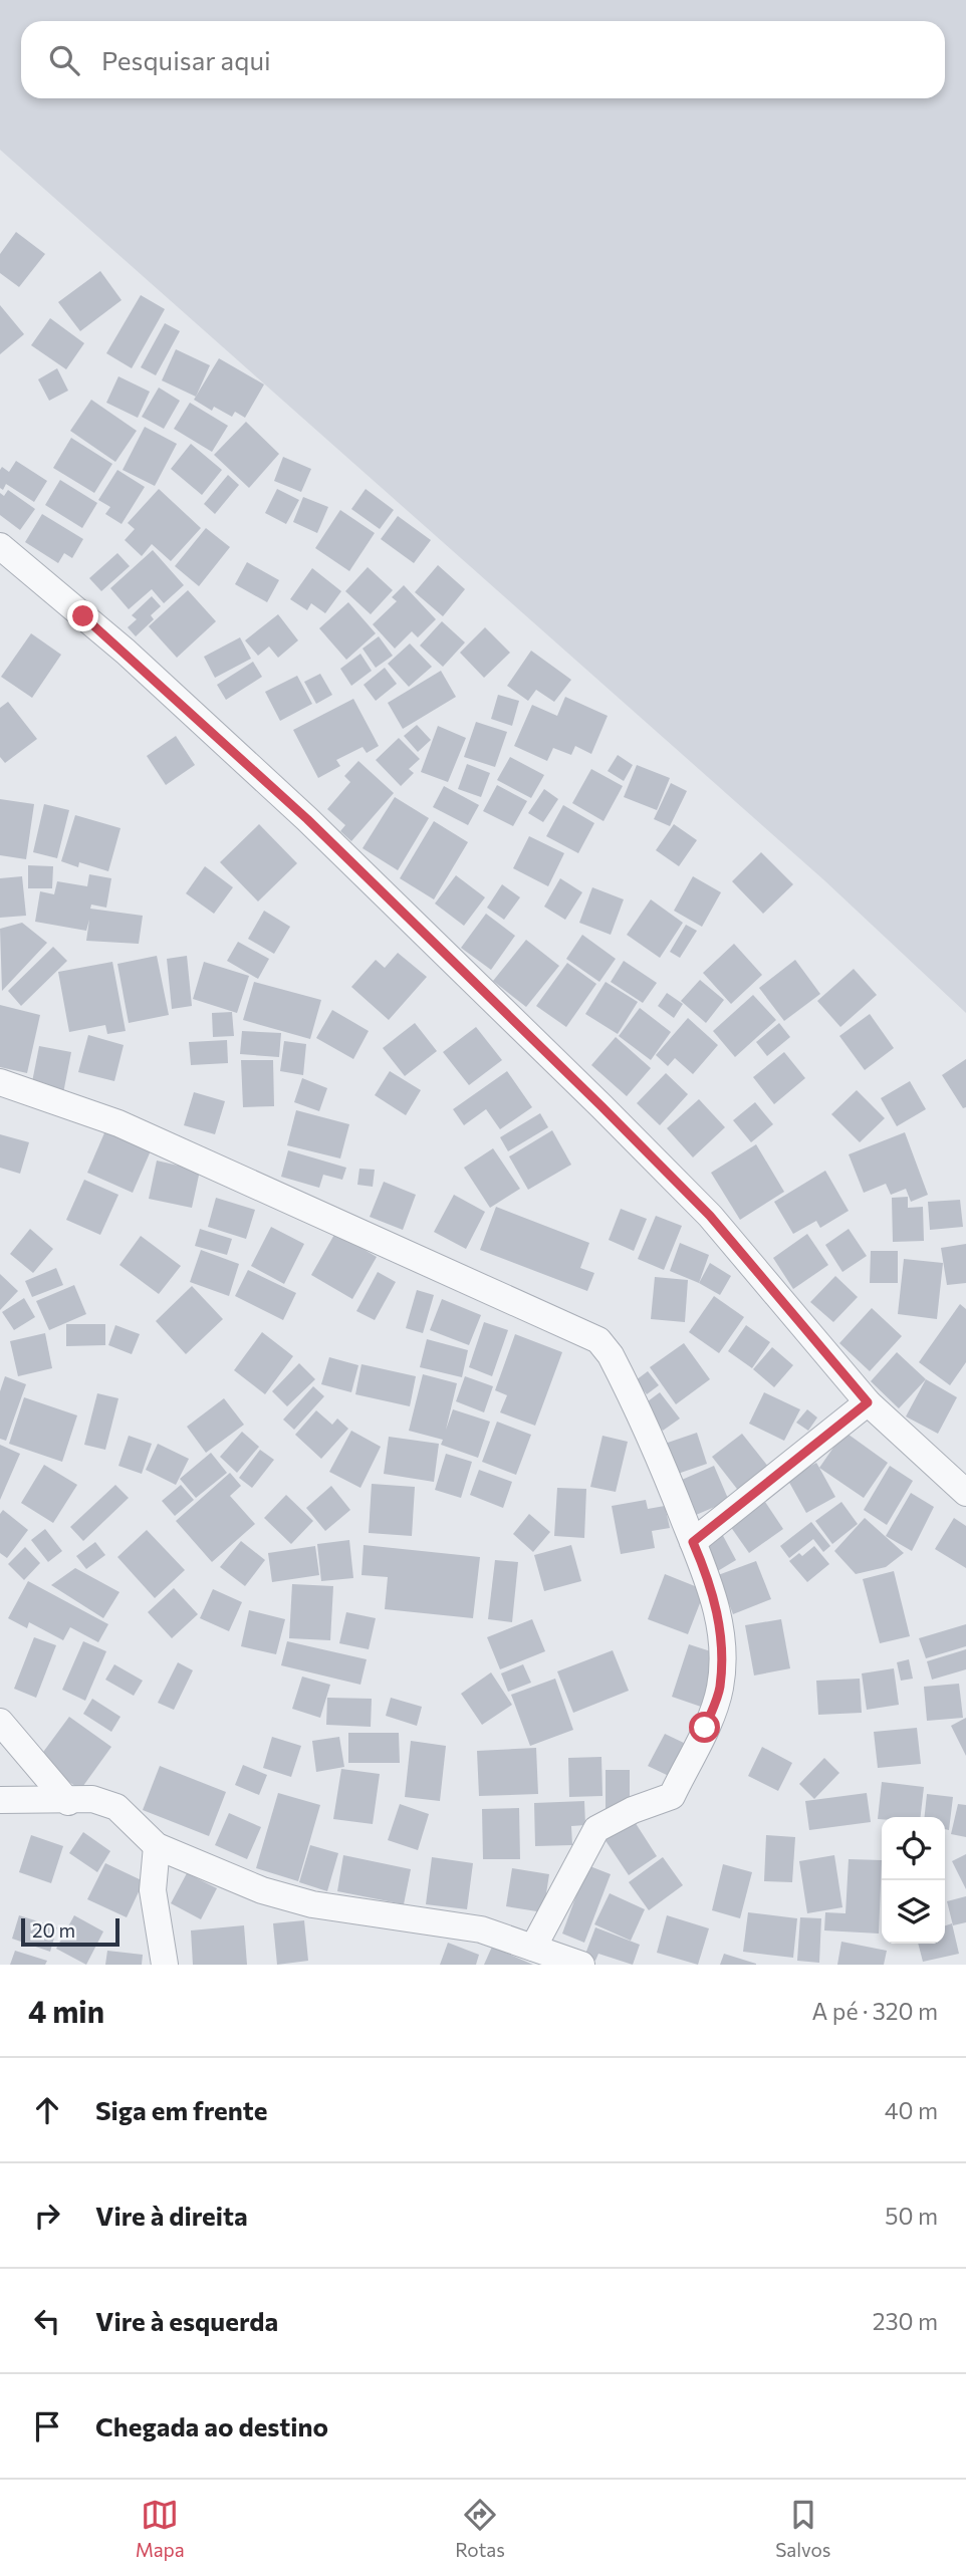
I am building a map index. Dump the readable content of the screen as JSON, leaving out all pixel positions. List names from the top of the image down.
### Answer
{
  "scale_bar": "20 m",
  "page": {
    "search": "Pesquisar aqui",
    "scale": "20 m",
    "heading": ["4 min", "A pé · 320 m"],
    "list": [
      ["Siga em frente", "40 m"],
      ["Vire à direita", "50 m"],
      ["Vire à esquerda", "230 m"],
      "Chegada ao destino"
    ],
    "nav": ["Mapa", "Rotas", "Salvos"]
  }
}
